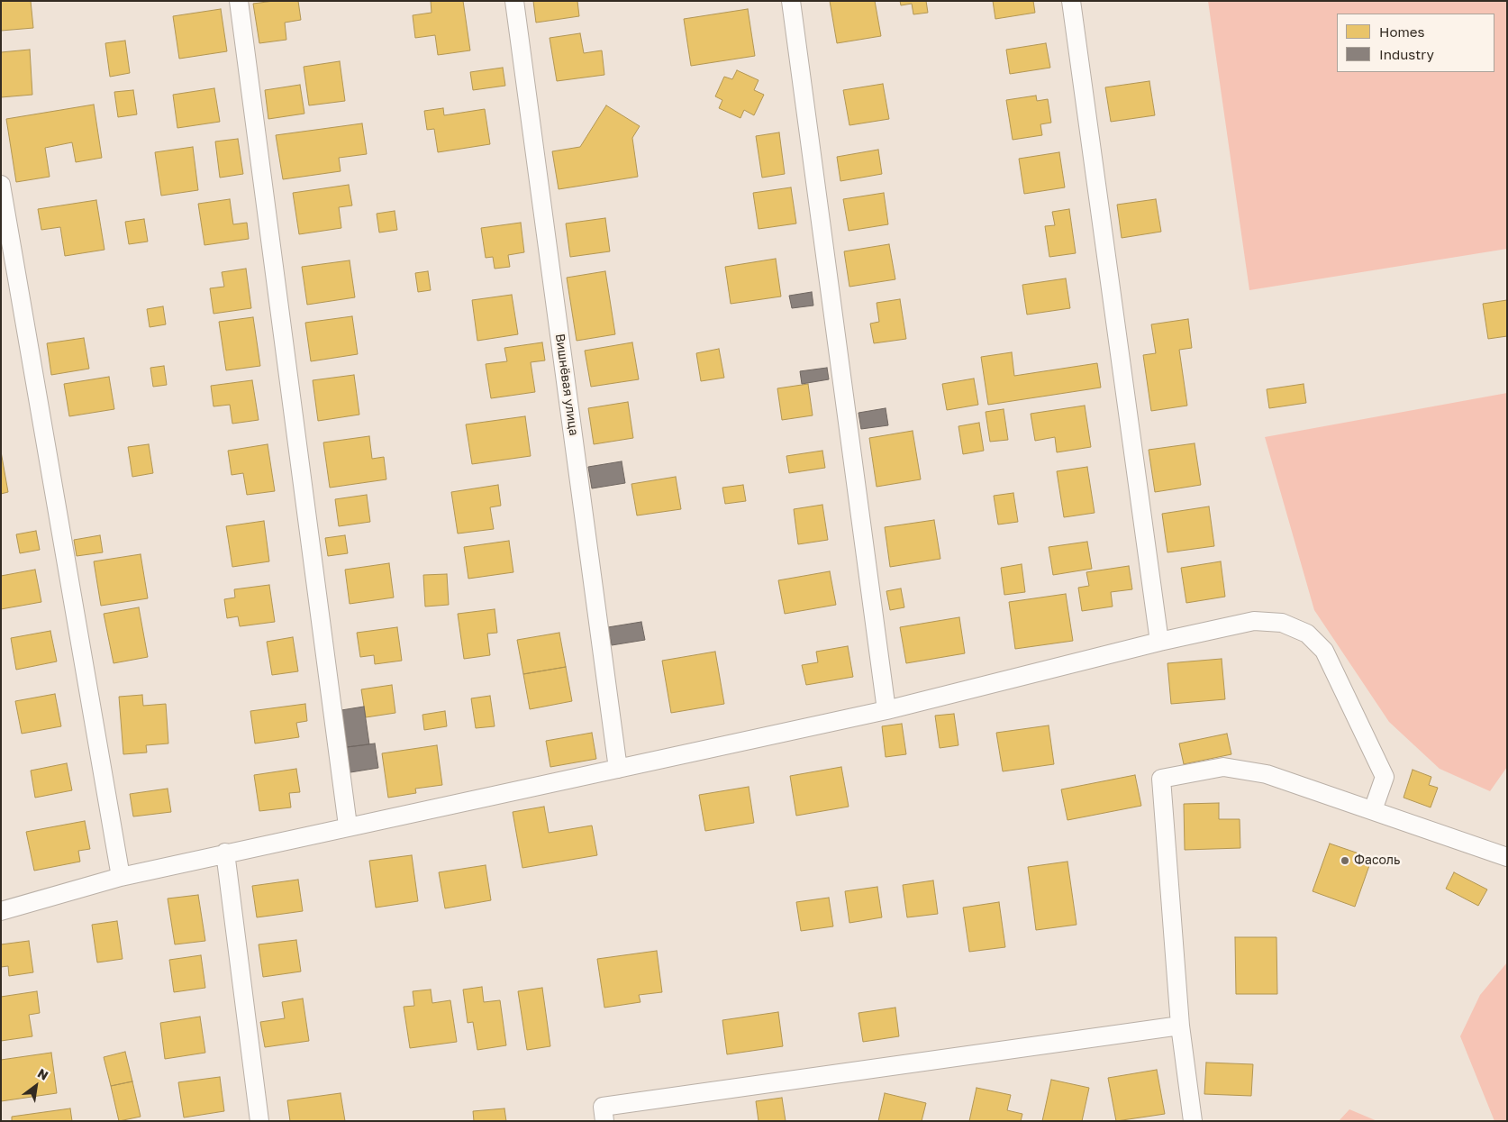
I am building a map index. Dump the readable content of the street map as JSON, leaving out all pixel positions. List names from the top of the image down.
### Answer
{
  "streets": {
    "street": ["Вишнёвая улица"]
  },
  "places": ["Фасоль"],
  "legend": ["Homes", "Industry"],
  "north": "top right"
}
